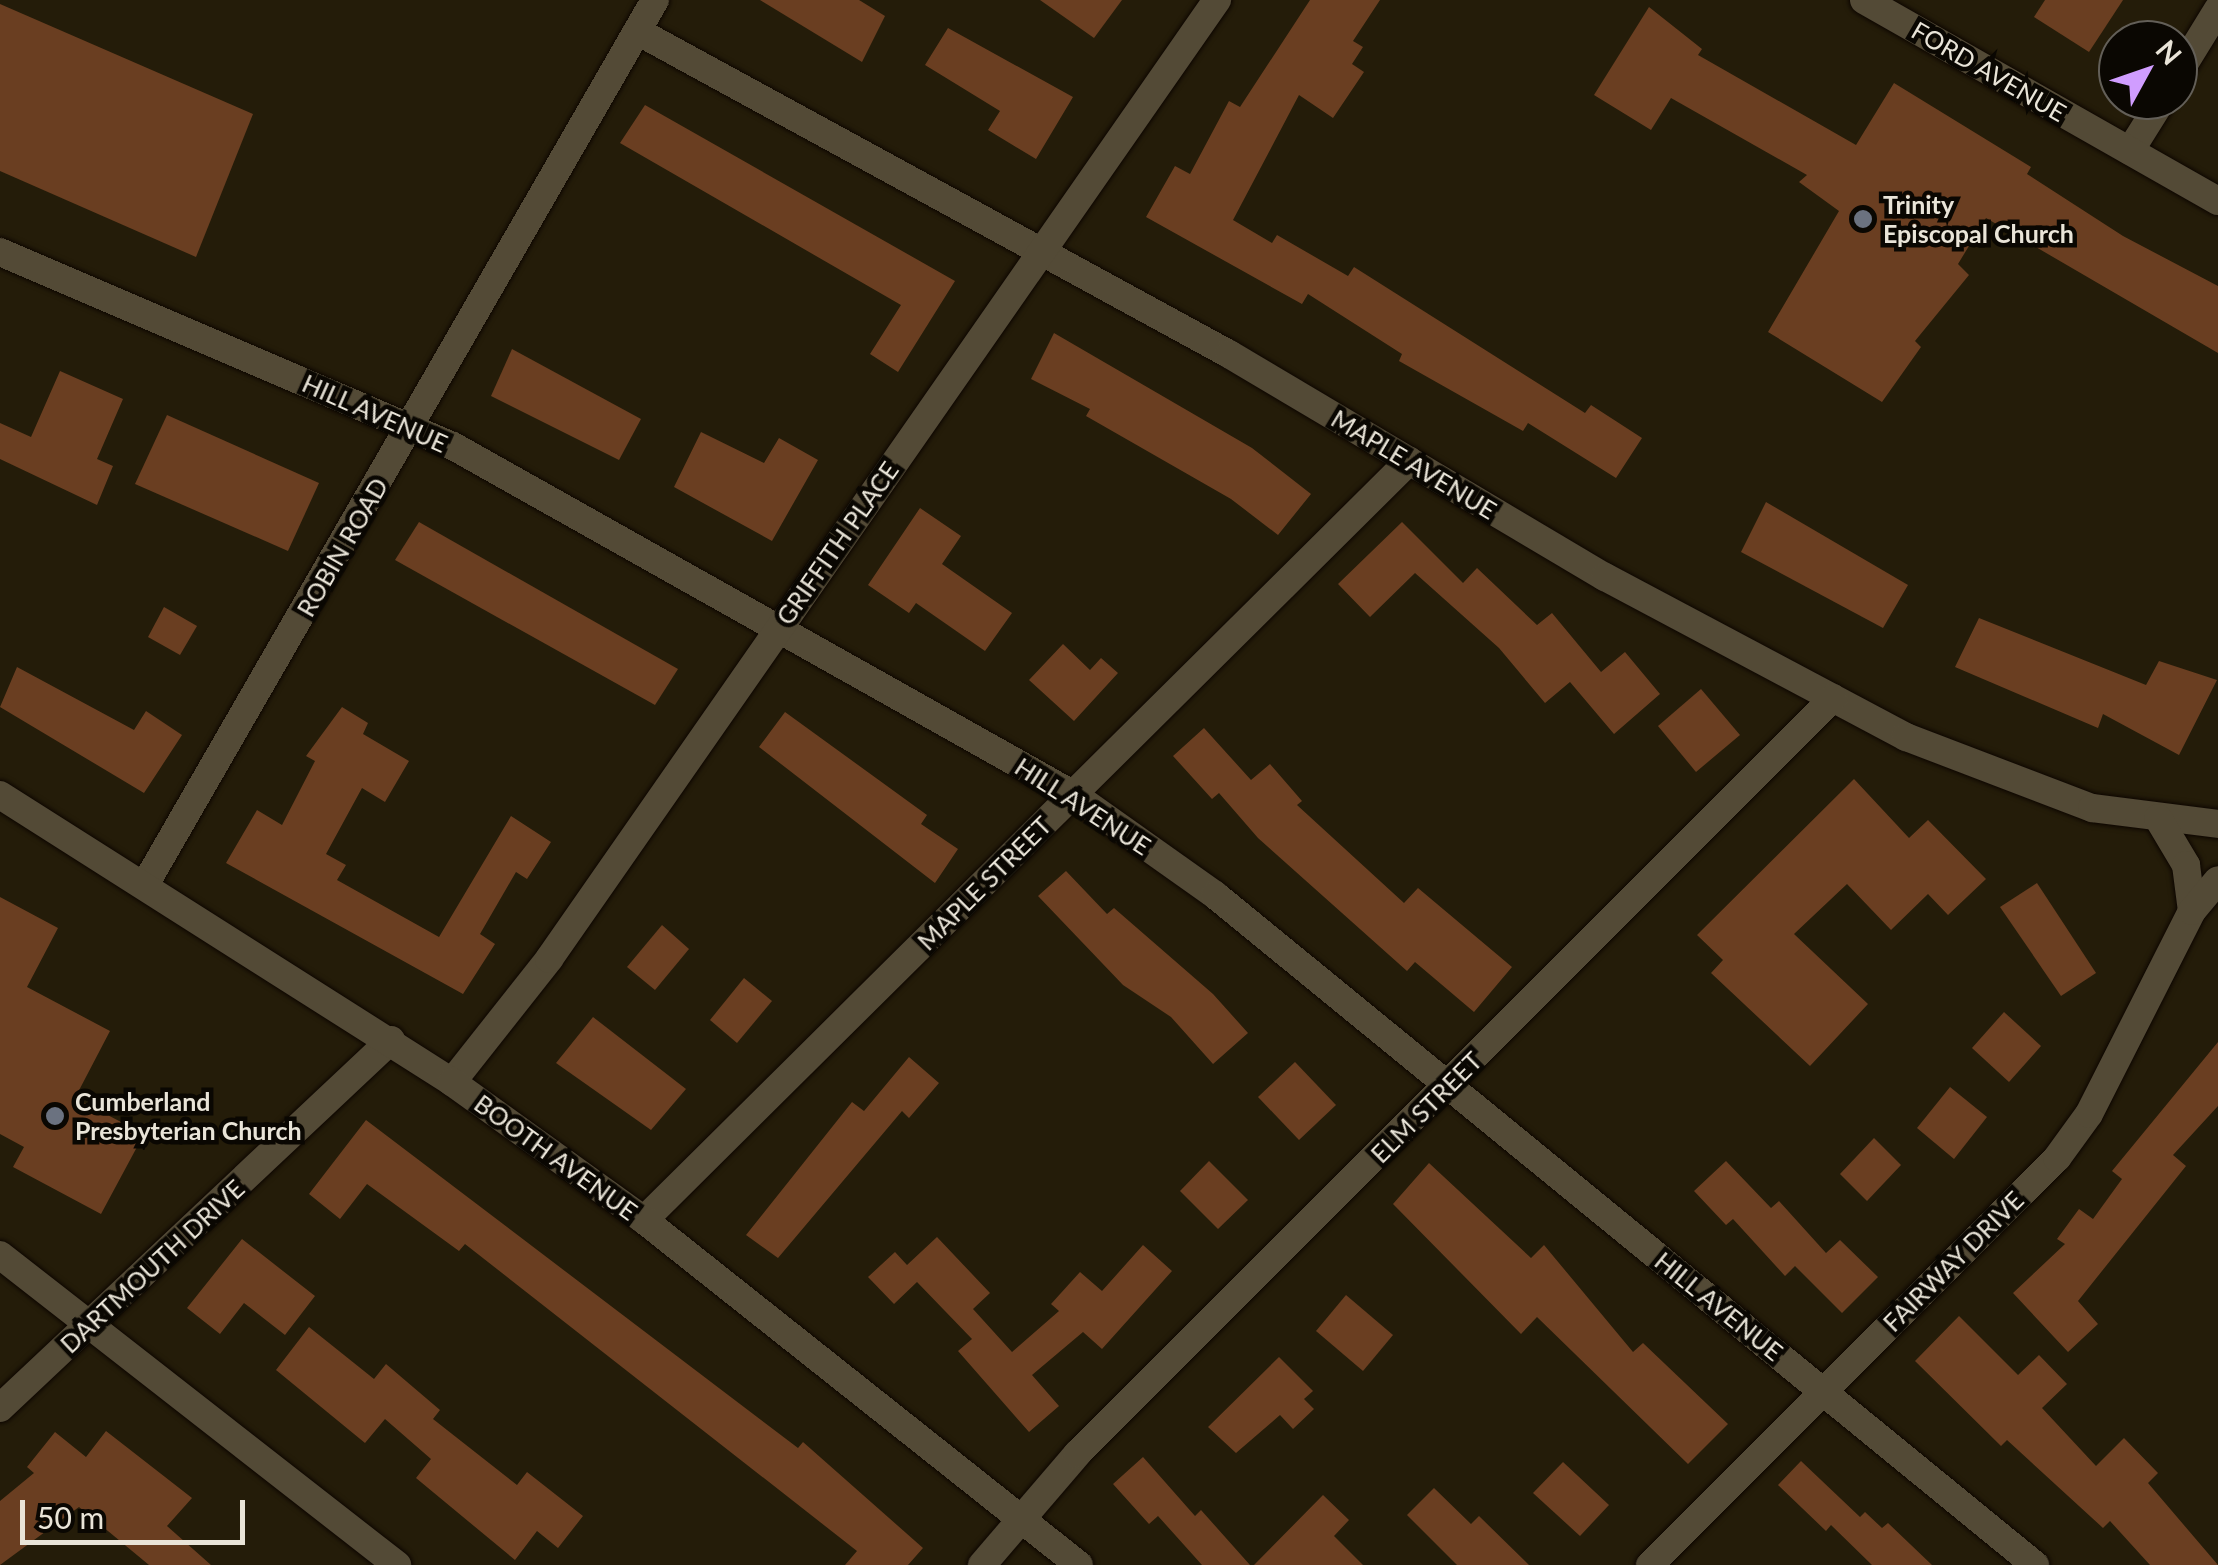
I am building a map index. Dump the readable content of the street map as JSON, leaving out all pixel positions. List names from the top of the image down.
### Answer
{
  "streets": {
    "street": [
      "FORD AVENUE",
      "HILL AVENUE",
      "MAPLE AVENUE",
      "GRIFFITH PLACE",
      "ROBIN ROAD",
      "MAPLE STREET",
      "ELM STREET",
      "BOOTH AVENUE",
      "FAIRWAY DRIVE",
      "DARTMOUTH DRIVE"
    ]
  },
  "crossings": [
    ["HILL AVENUE", "GRIFFITH PLACE"],
    ["HILL AVENUE", "ROBIN ROAD"],
    ["HILL AVENUE", "MAPLE STREET"],
    ["HILL AVENUE", "ELM STREET"],
    ["HILL AVENUE", "FAIRWAY DRIVE"],
    ["MAPLE AVENUE", "GRIFFITH PLACE"],
    ["MAPLE AVENUE", "ROBIN ROAD"],
    ["MAPLE AVENUE", "MAPLE STREET"],
    ["MAPLE AVENUE", "ELM STREET"],
    ["GRIFFITH PLACE", "BOOTH AVENUE"],
    ["ROBIN ROAD", "BOOTH AVENUE"],
    ["MAPLE STREET", "BOOTH AVENUE"],
    ["ELM STREET", "BOOTH AVENUE"],
    ["BOOTH AVENUE", "DARTMOUTH DRIVE"]
  ],
  "places": ["Trinity Episcopal Church", "Cumberland Presbyterian Church"],
  "scale_bar": "50 m",
  "north": "top right"
}
